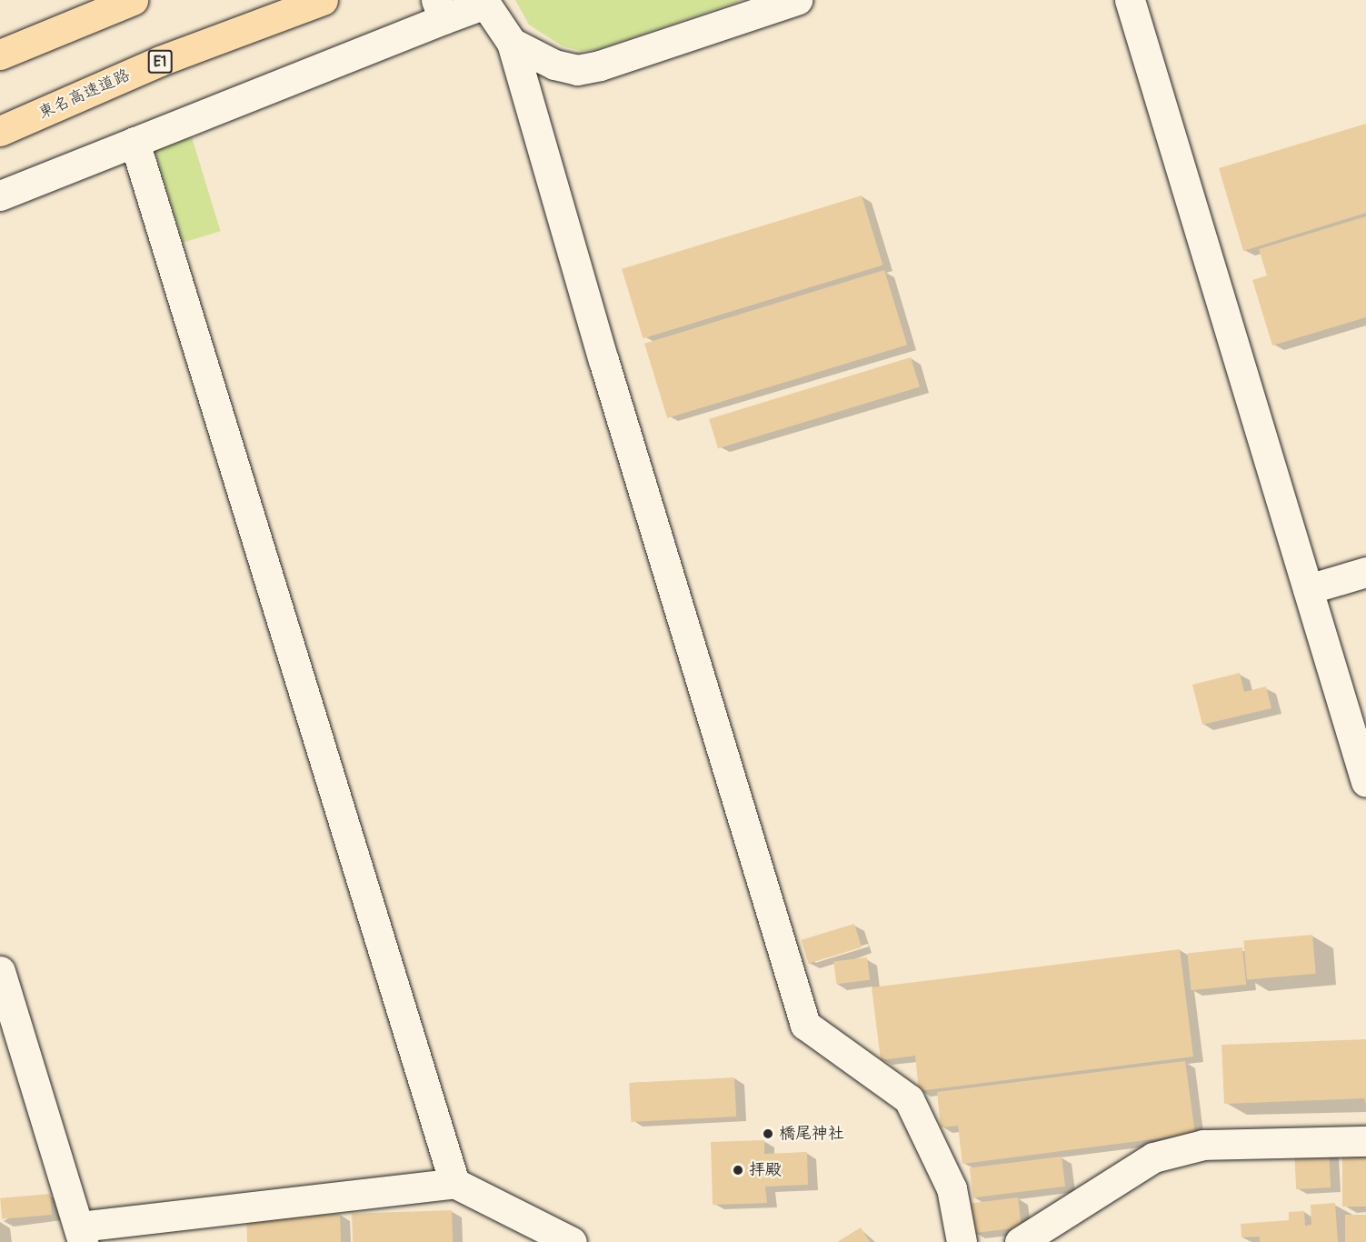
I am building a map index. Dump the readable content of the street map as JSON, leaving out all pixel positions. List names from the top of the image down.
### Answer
{
  "streets": {
    "highway": ["E1", "東名高速道路"]
  },
  "places": ["橋尾神社", "拝殿"]
}
